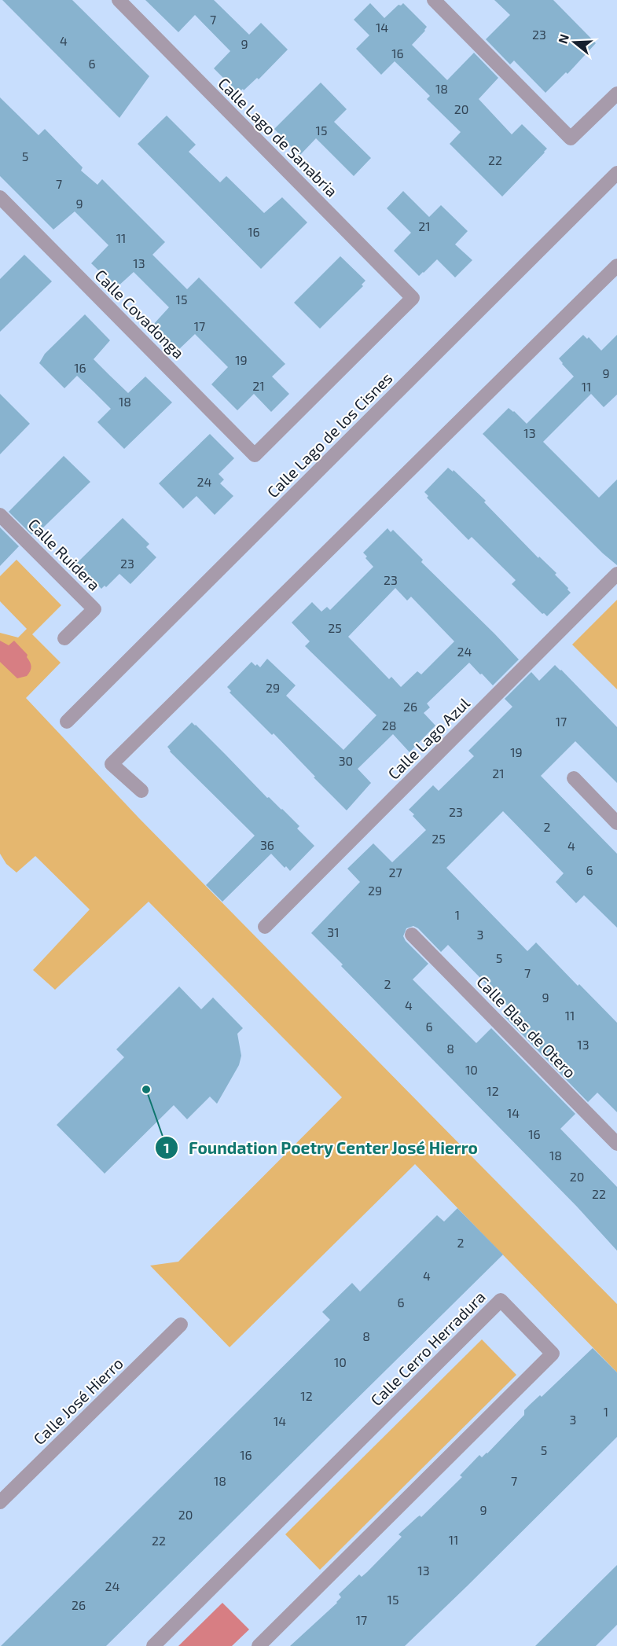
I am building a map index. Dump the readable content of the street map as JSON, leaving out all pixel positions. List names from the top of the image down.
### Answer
{
  "streets": {
    "street": [
      "Calle Lago de Sanabria",
      "Calle Covadonga",
      "Calle Lago de los Cisnes",
      "Calle Ruidera",
      "Calle Lago Azul",
      "Calle Blas de Otero",
      "Calle Cerro Herradura",
      "Calle José Hierro"
    ]
  },
  "crossings": [
    ["Calle Lago de Sanabria", "Calle Covadonga"]
  ],
  "places": ["Foundation Poetry Center José Hierro"],
  "house_numbers": [
    "7",
    "14",
    "23",
    "4",
    "9",
    "16",
    "6",
    "18",
    "20",
    "15",
    "5",
    "22",
    "7",
    "9",
    "21",
    "16",
    "11",
    "13",
    "15",
    "17",
    "19",
    "16",
    "9",
    "21",
    "11",
    "18",
    "13",
    "24",
    "23",
    "23",
    "25",
    "24",
    "29",
    "26",
    "17",
    "28",
    "19",
    "30",
    "21",
    "23",
    "2",
    "25",
    "36",
    "4",
    "6",
    "27",
    "29",
    "1",
    "31",
    "3",
    "5",
    "7",
    "2",
    "9",
    "4",
    "11",
    "6",
    "13",
    "8",
    "10",
    "12",
    "14",
    "16",
    "18",
    "20",
    "22",
    "2",
    "4",
    "6",
    "8",
    "10",
    "12",
    "1",
    "3",
    "14",
    "5",
    "16",
    "18",
    "7",
    "9",
    "20",
    "11",
    "22",
    "13",
    "24",
    "15",
    "26",
    "17"
  ],
  "north": "left"
}
